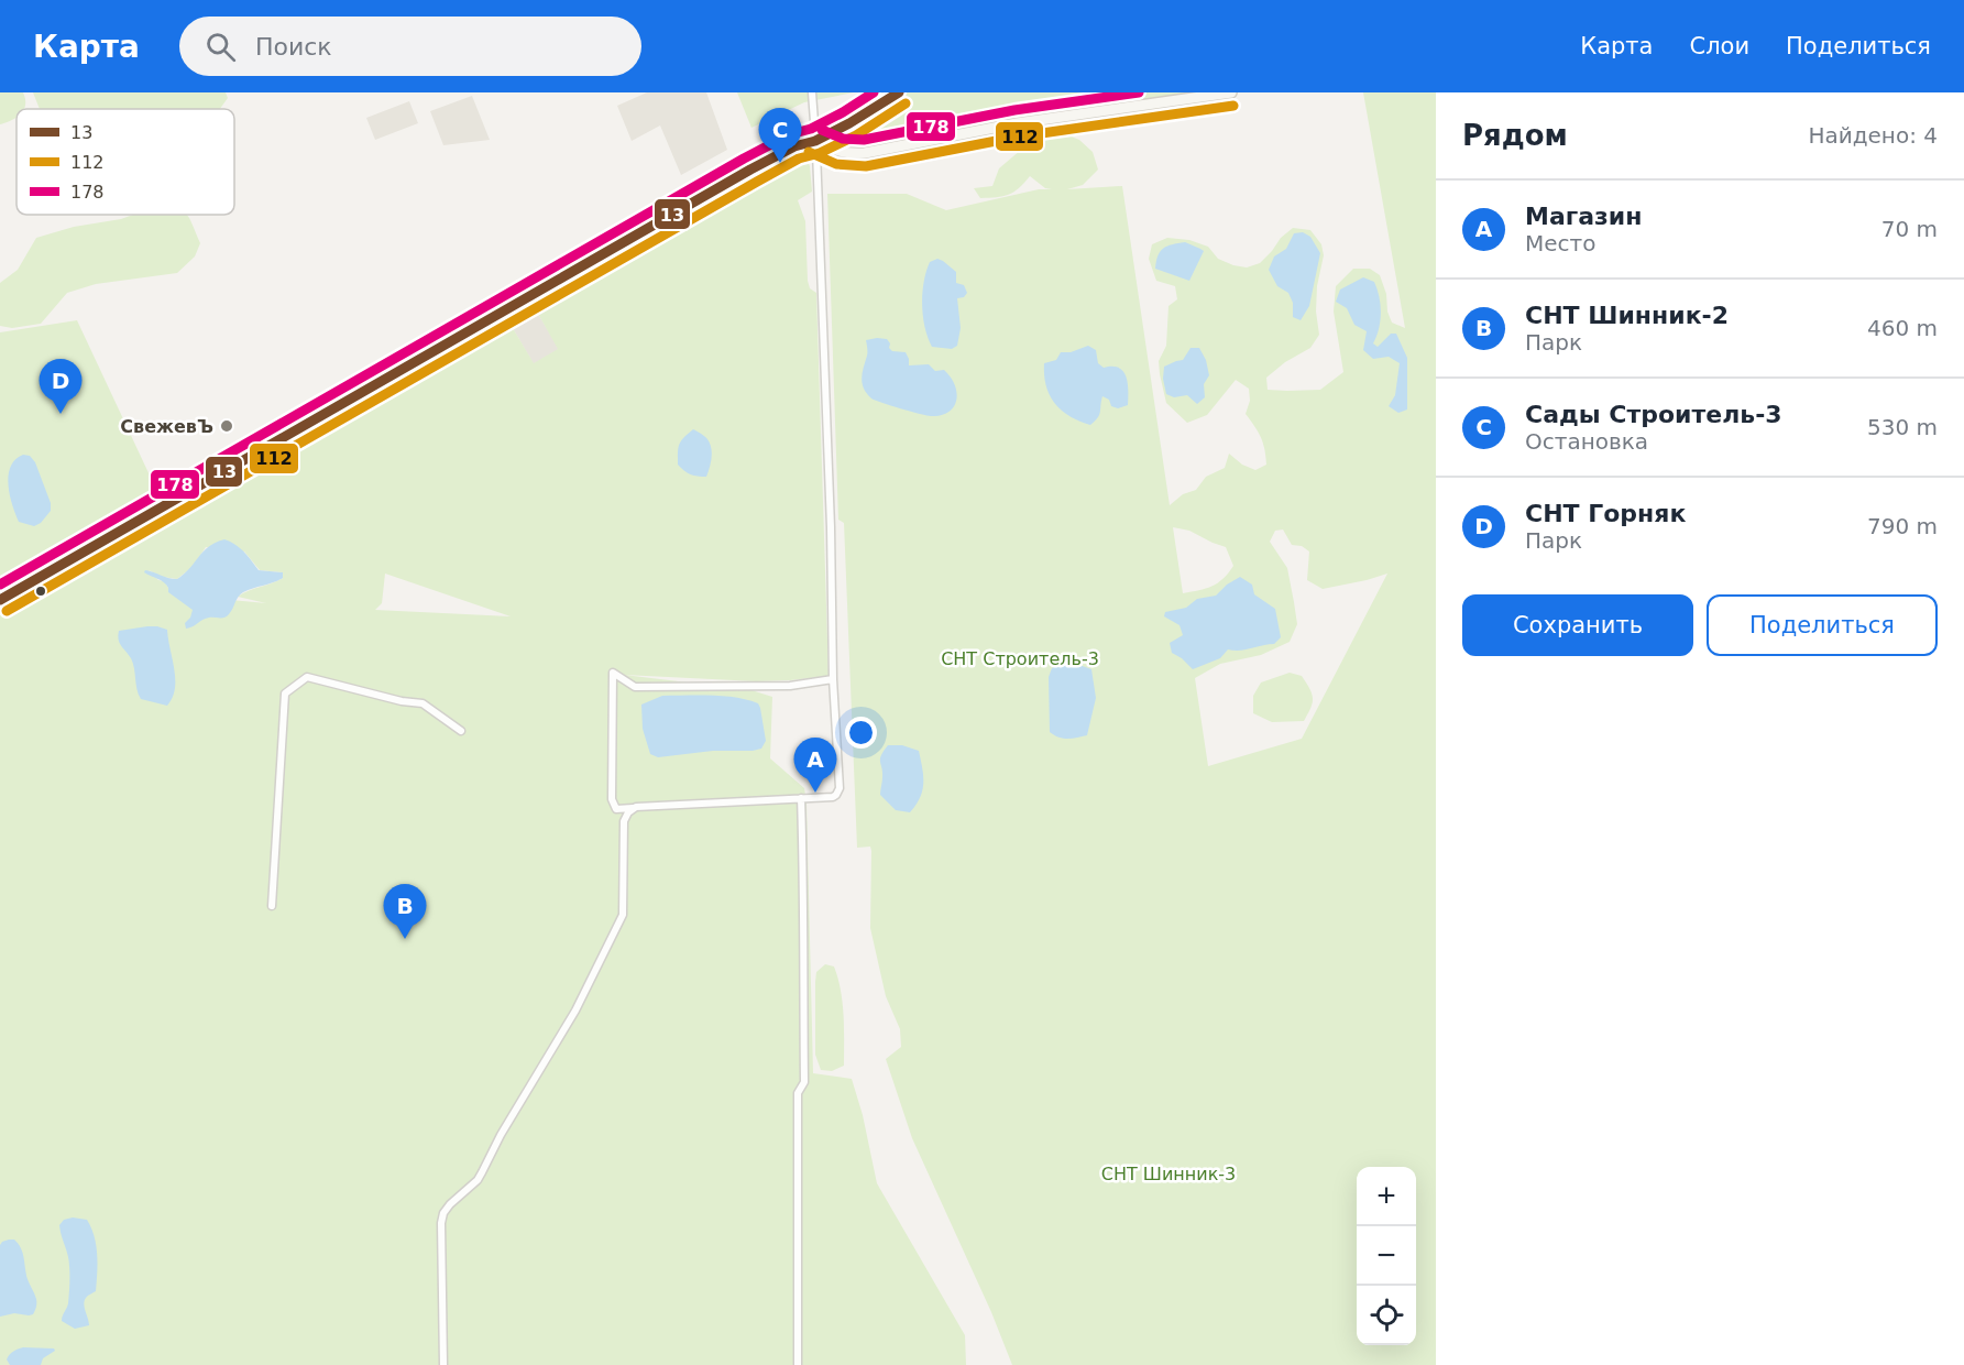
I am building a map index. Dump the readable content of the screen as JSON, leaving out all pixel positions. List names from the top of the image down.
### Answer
{
  "parks": ["СНТ Строитель-3", "СНТ Шинник-3"],
  "places": ["СвежевЪ"],
  "lines": ["transit line 13", "transit line 178", "transit line 112"],
  "legend": ["13", "112", "178"],
  "page": {
    "header": "Карта",
    "search": "Поиск",
    "nav": ["Карта", "Слои", "Поделиться"],
    "heading": ["Рядом", "Найдено: 4"],
    "pins": [
      "C",
      "D",
      "A",
      "B"
    ],
    "list": [
      {
        "mark": "A",
        "name": "Магазин",
        "note": "Место",
        "value": "70 m"
      },
      {
        "mark": "B",
        "name": "СНТ Шинник-2",
        "note": "Парк",
        "value": "460 m"
      },
      {
        "mark": "C",
        "name": "Сады Строитель-3",
        "note": "Остановка",
        "value": "530 m"
      },
      {
        "mark": "D",
        "name": "СНТ Горняк",
        "note": "Парк",
        "value": "790 m"
      }
    ],
    "buttons": ["Сохранить", "Поделиться"],
    "map_buttons": ["+", "−"]
  }
}
